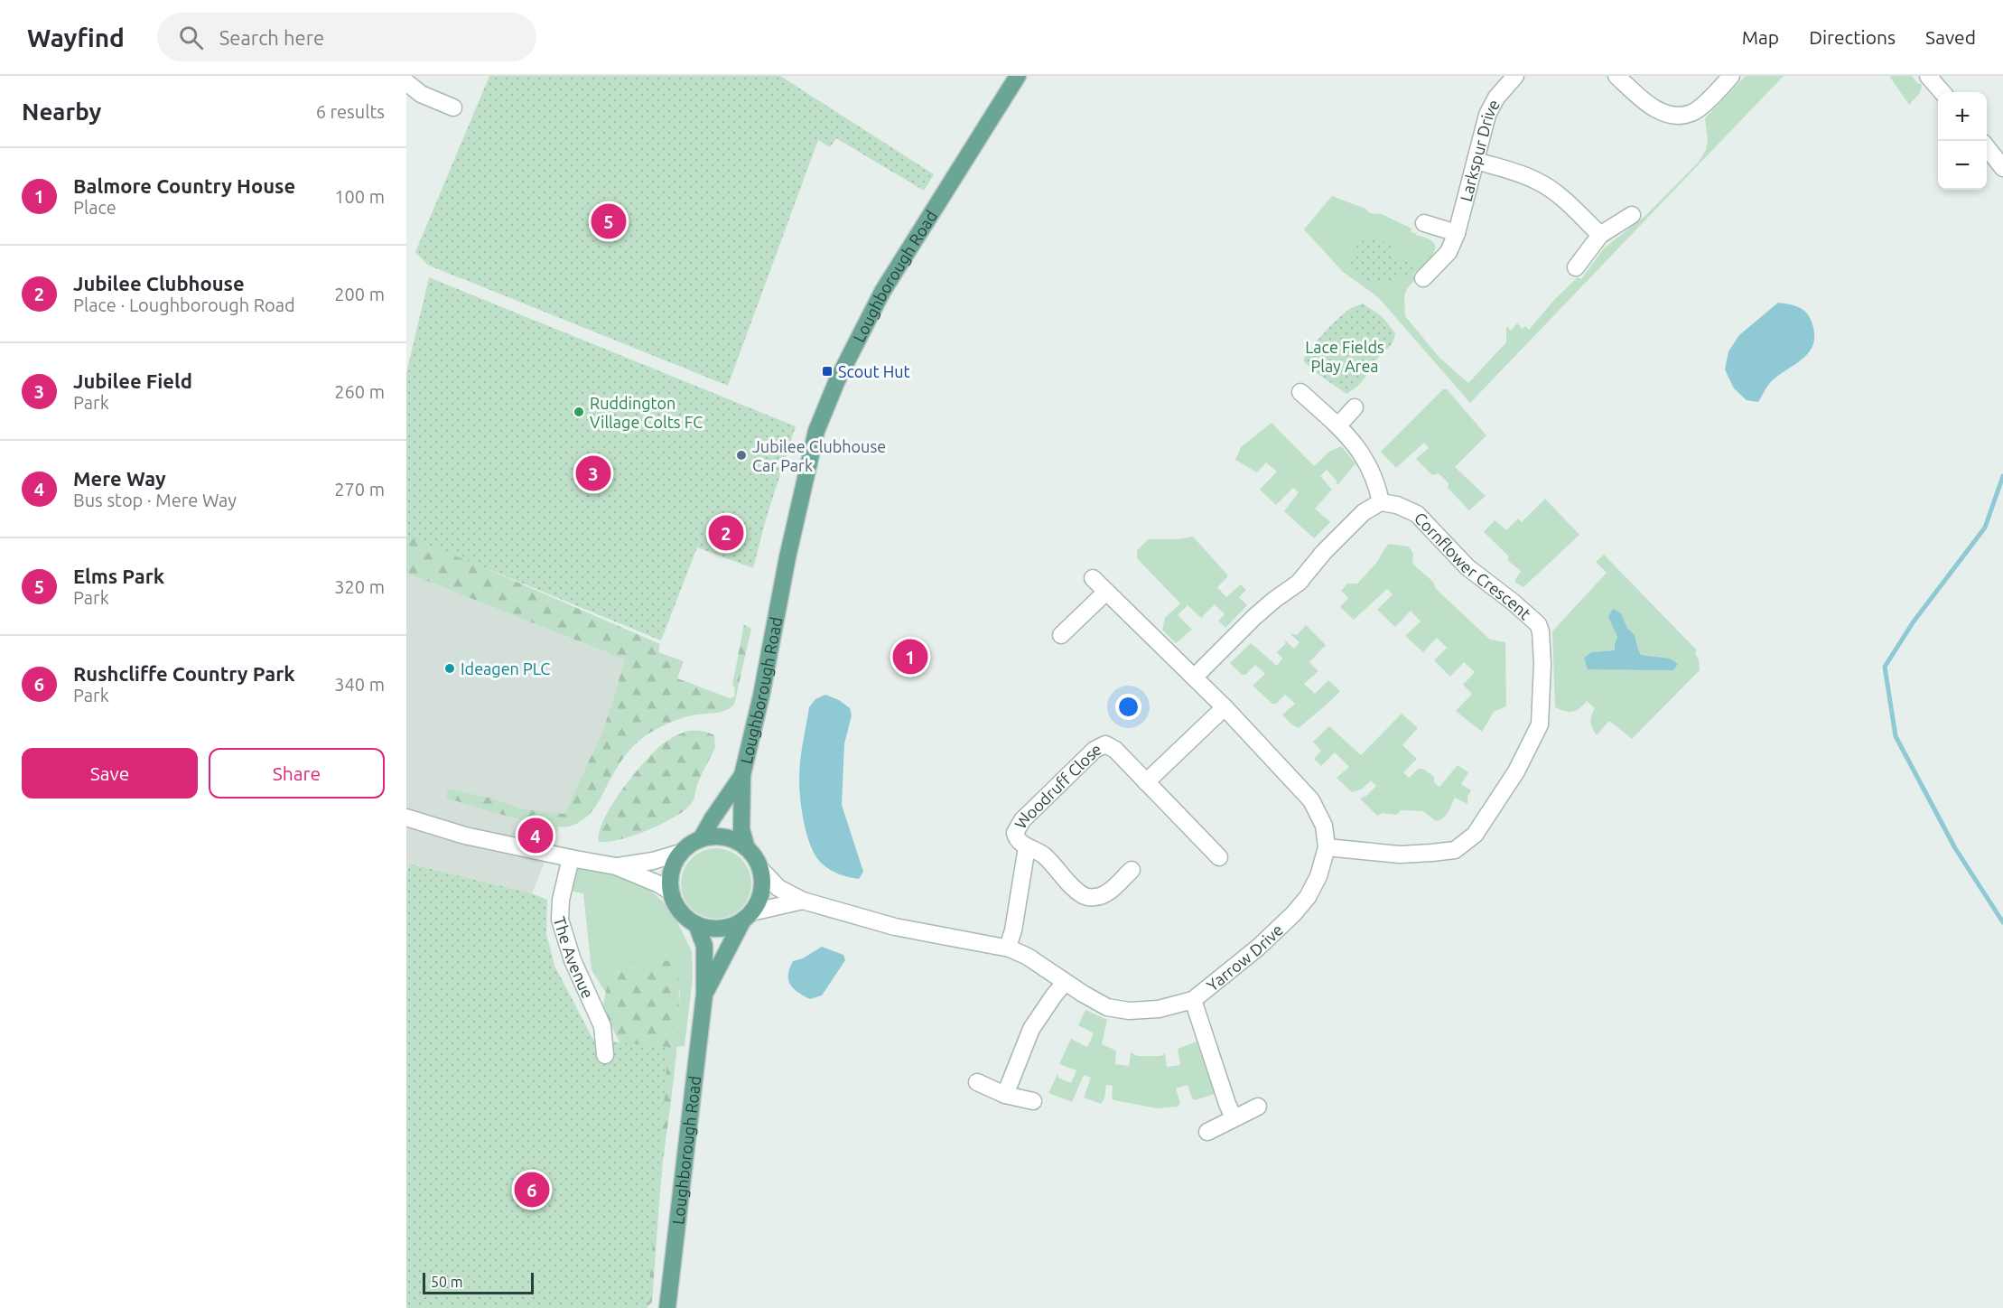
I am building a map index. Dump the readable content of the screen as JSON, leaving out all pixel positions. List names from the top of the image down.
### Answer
{
  "streets": {
    "main road": ["Loughborough Road"],
    "street": [
      "Larkspur Drive",
      "Cornflower Crescent",
      "Woodruff Close",
      "Yarrow Drive",
      "The Avenue"
    ]
  },
  "crossings": [
    ["Loughborough Road", "Yarrow Drive"],
    ["Cornflower Crescent", "Yarrow Drive"]
  ],
  "parks": ["Lace Fields Play Area"],
  "places": {
    "transit": ["Scout Hut"],
    "other": ["Ruddington Village Colts FC", "Jubilee Clubhouse Car Park", "Ideagen PLC"]
  },
  "scale_bar": "50 m",
  "page": {
    "header": "Wayfind",
    "search": "Search here",
    "nav": ["Map", "Directions", "Saved"],
    "heading": ["Nearby", "6 results"],
    "map_buttons": ["+", "−"],
    "list": [
      {
        "mark": "1",
        "name": "Balmore Country House",
        "note": "Place",
        "value": "100 m"
      },
      {
        "mark": "2",
        "name": "Jubilee Clubhouse",
        "note": "Place · Loughborough Road",
        "value": "200 m"
      },
      {
        "mark": "3",
        "name": "Jubilee Field",
        "note": "Park",
        "value": "260 m"
      },
      {
        "mark": "4",
        "name": "Mere Way",
        "note": "Bus stop · Mere Way",
        "value": "270 m"
      },
      {
        "mark": "5",
        "name": "Elms Park",
        "note": "Park",
        "value": "320 m"
      },
      {
        "mark": "6",
        "name": "Rushcliffe Country Park",
        "note": "Park",
        "value": "340 m"
      }
    ],
    "pins": [
      "5",
      "3",
      "2",
      "1",
      "4",
      "6"
    ],
    "buttons": ["Save", "Share"],
    "scale": "50 m"
  }
}
